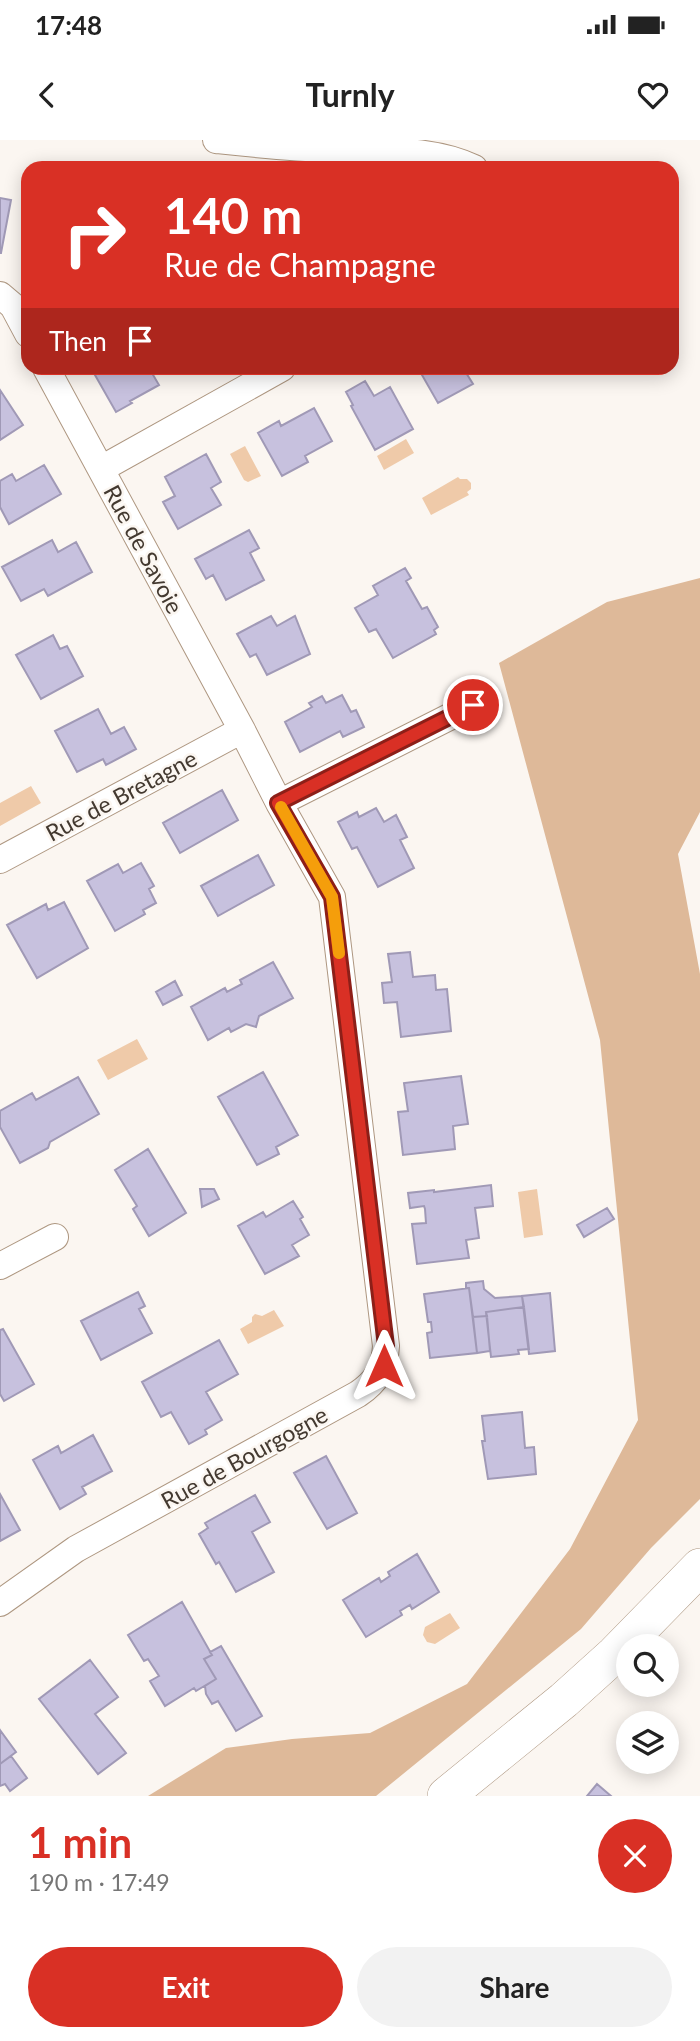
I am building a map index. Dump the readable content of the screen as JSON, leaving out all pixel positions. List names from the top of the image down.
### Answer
{
  "streets": {
    "street": ["Rue de Savoie", "Rue de Bretagne", "Rue de Bourgogne"]
  },
  "crossings": [
    ["Rue de Savoie", "Rue de Bretagne"],
    ["Rue de Savoie", "Rue de Bourgogne"],
    ["Rue de Bretagne", "Rue de Bourgogne"]
  ],
  "page": {
    "status": "17:48",
    "header": "Turnly",
    "turn": ["140 m", "Rue de Champagne"],
    "then": "Then",
    "heading": ["1 min", "190 m · 17:49"],
    "buttons": ["Exit", "Share"]
  }
}
